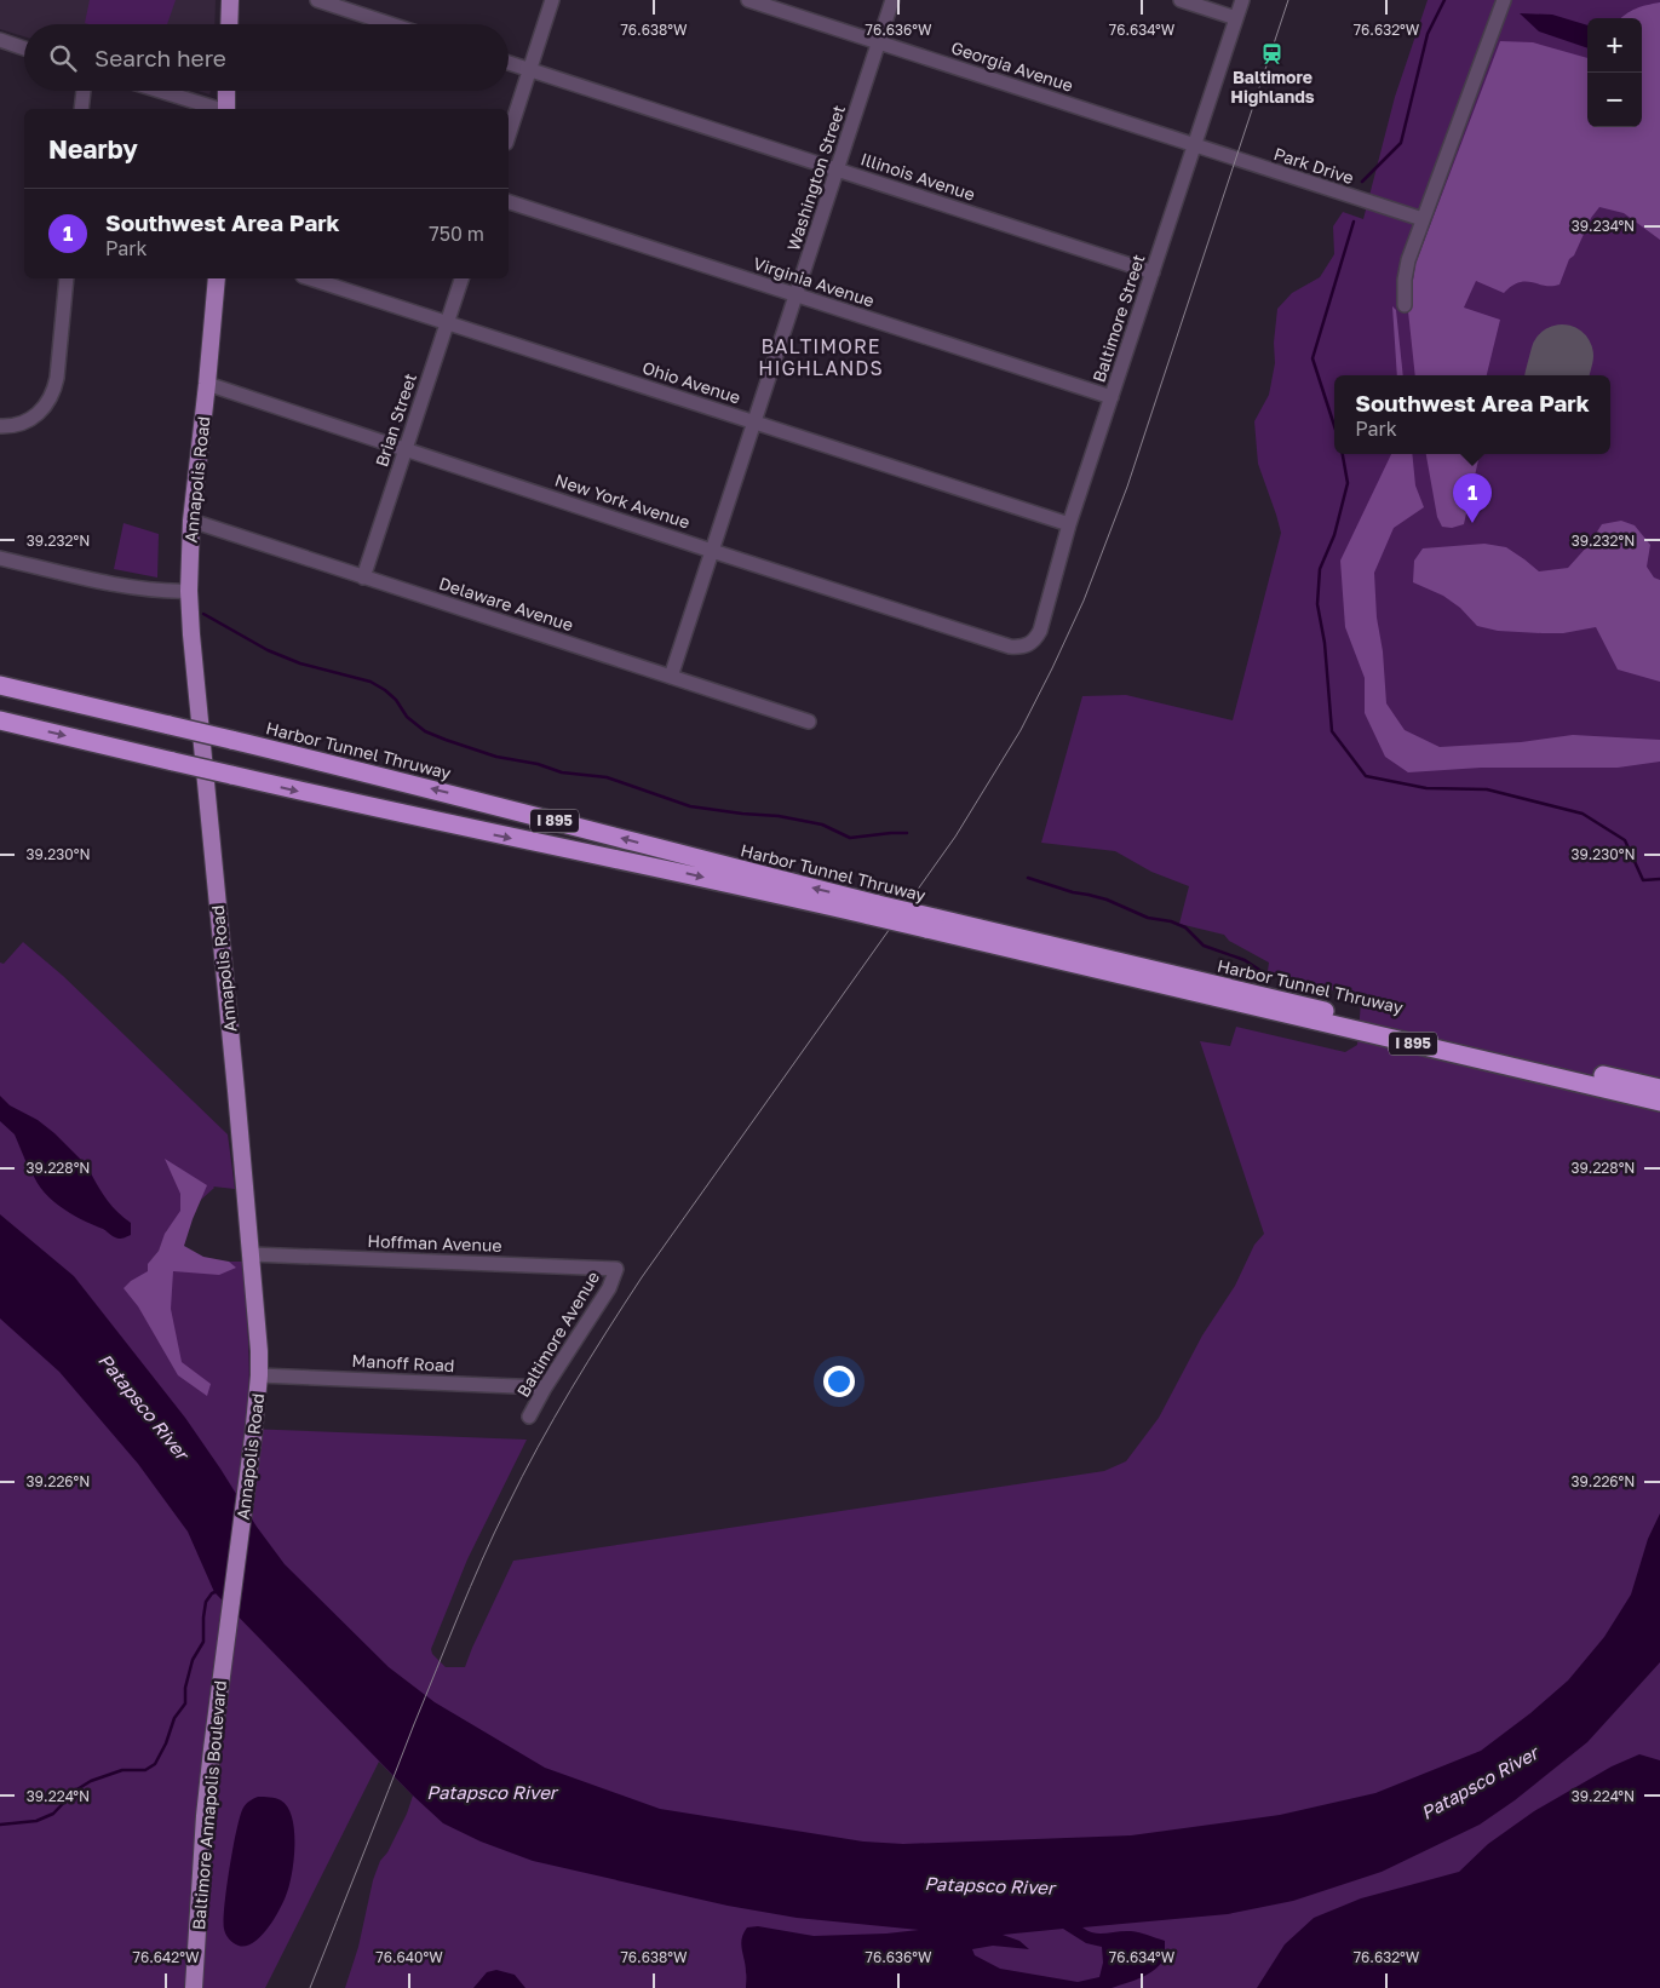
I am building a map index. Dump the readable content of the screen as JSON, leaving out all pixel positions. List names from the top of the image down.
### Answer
{
  "streets": {
    "highway": ["Harbor Tunnel Thruway", "I 895"],
    "main road": ["Annapolis Road", "Baltimore Annapolis Boulevard"],
    "street": [
      "Georgia Avenue",
      "Park Drive",
      "Illinois Avenue",
      "Washington Street",
      "Virginia Avenue",
      "Baltimore Street",
      "Ohio Avenue",
      "Brian Street",
      "New York Avenue",
      "Delaware Avenue",
      "Hoffman Avenue",
      "Baltimore Avenue",
      "Manoff Road"
    ]
  },
  "crossings": [
    ["Georgia Avenue", "Park Drive"],
    ["Georgia Avenue", "Washington Street"],
    ["Georgia Avenue", "Baltimore Street"],
    ["Park Drive", "Baltimore Street"],
    ["Illinois Avenue", "Washington Street"],
    ["Illinois Avenue", "Baltimore Street"],
    ["Washington Street", "Virginia Avenue"],
    ["Washington Street", "Ohio Avenue"],
    ["Washington Street", "New York Avenue"],
    ["Washington Street", "Delaware Avenue"],
    ["Virginia Avenue", "Baltimore Street"],
    ["Baltimore Street", "Ohio Avenue"],
    ["Baltimore Street", "New York Avenue"],
    ["Ohio Avenue", "Brian Street"],
    ["Brian Street", "New York Avenue"],
    ["Brian Street", "Delaware Avenue"],
    ["Annapolis Road", "New York Avenue"],
    ["Annapolis Road", "Delaware Avenue"],
    ["Annapolis Road", "Hoffman Avenue"],
    ["Annapolis Road", "Manoff Road"],
    ["Annapolis Road", "Baltimore Annapolis Boulevard"],
    ["Hoffman Avenue", "Baltimore Avenue"],
    ["Baltimore Avenue", "Manoff Road"]
  ],
  "districts": ["BALTIMORE HIGHLANDS"],
  "water": ["Patapsco River"],
  "places": {
    "station": ["Baltimore Highlands"]
  },
  "page": {
    "map_buttons": ["+", "−"],
    "search": "Search here",
    "heading": "Nearby",
    "list": [
      {
        "mark": "1",
        "name": "Southwest Area Park",
        "note": "Park",
        "value": "750 m"
      }
    ],
    "popup": ["Southwest Area Park", "Park"],
    "pins": "1"
  },
  "coordinates": [
    "76.638°W",
    "76.636°W",
    "76.634°W",
    "76.632°W",
    "39.234°N",
    "39.232°N",
    "39.230°N",
    "39.228°N",
    "39.226°N",
    "39.224°N",
    "76.642°W",
    "76.640°W"
  ]
}
